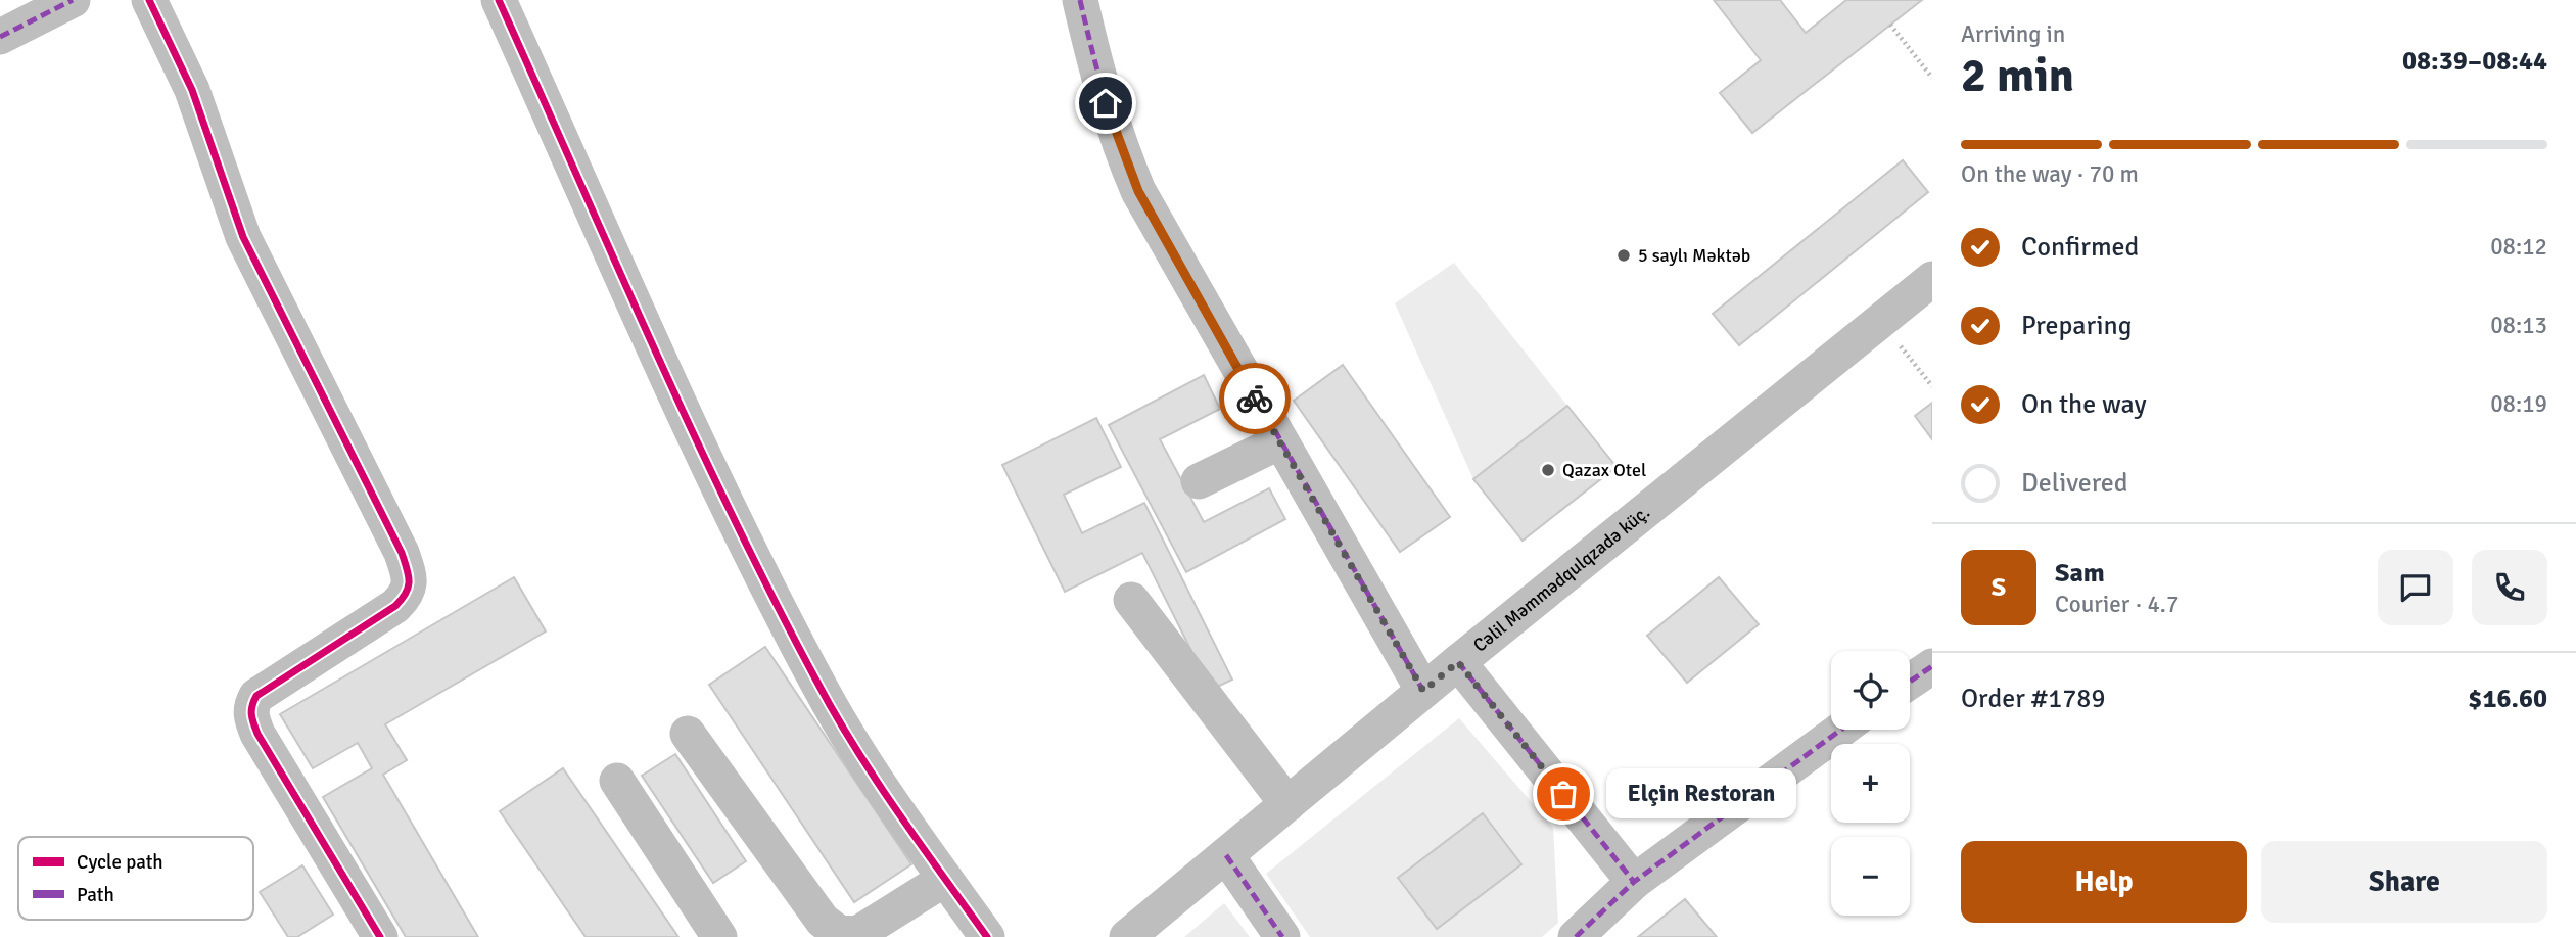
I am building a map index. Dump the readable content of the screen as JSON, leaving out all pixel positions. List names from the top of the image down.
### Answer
{
  "streets": {
    "street": ["Cəlil Məmmədqulqzadə küç."]
  },
  "places": ["5 saylı Məktəb", "Qazax Otel", "Elçin Restoran"],
  "legend": ["Cycle path", "Path"],
  "page": {
    "heading": ["2 min", "Arriving in", "08:39–08:44"],
    "panel": [
      "Sam",
      "Courier · 4.7",
      "Order #1789",
      "$16.60"
    ],
    "bar": "On the way · 70 m",
    "list": [
      ["Confirmed", "08:12"],
      ["Preparing", "08:13"],
      ["On the way", "08:19"],
      "Delivered"
    ],
    "round": "S",
    "map_buttons": ["+", "−"],
    "bubble": "Elçin Restoran",
    "buttons": ["Help", "Share"]
  }
}
